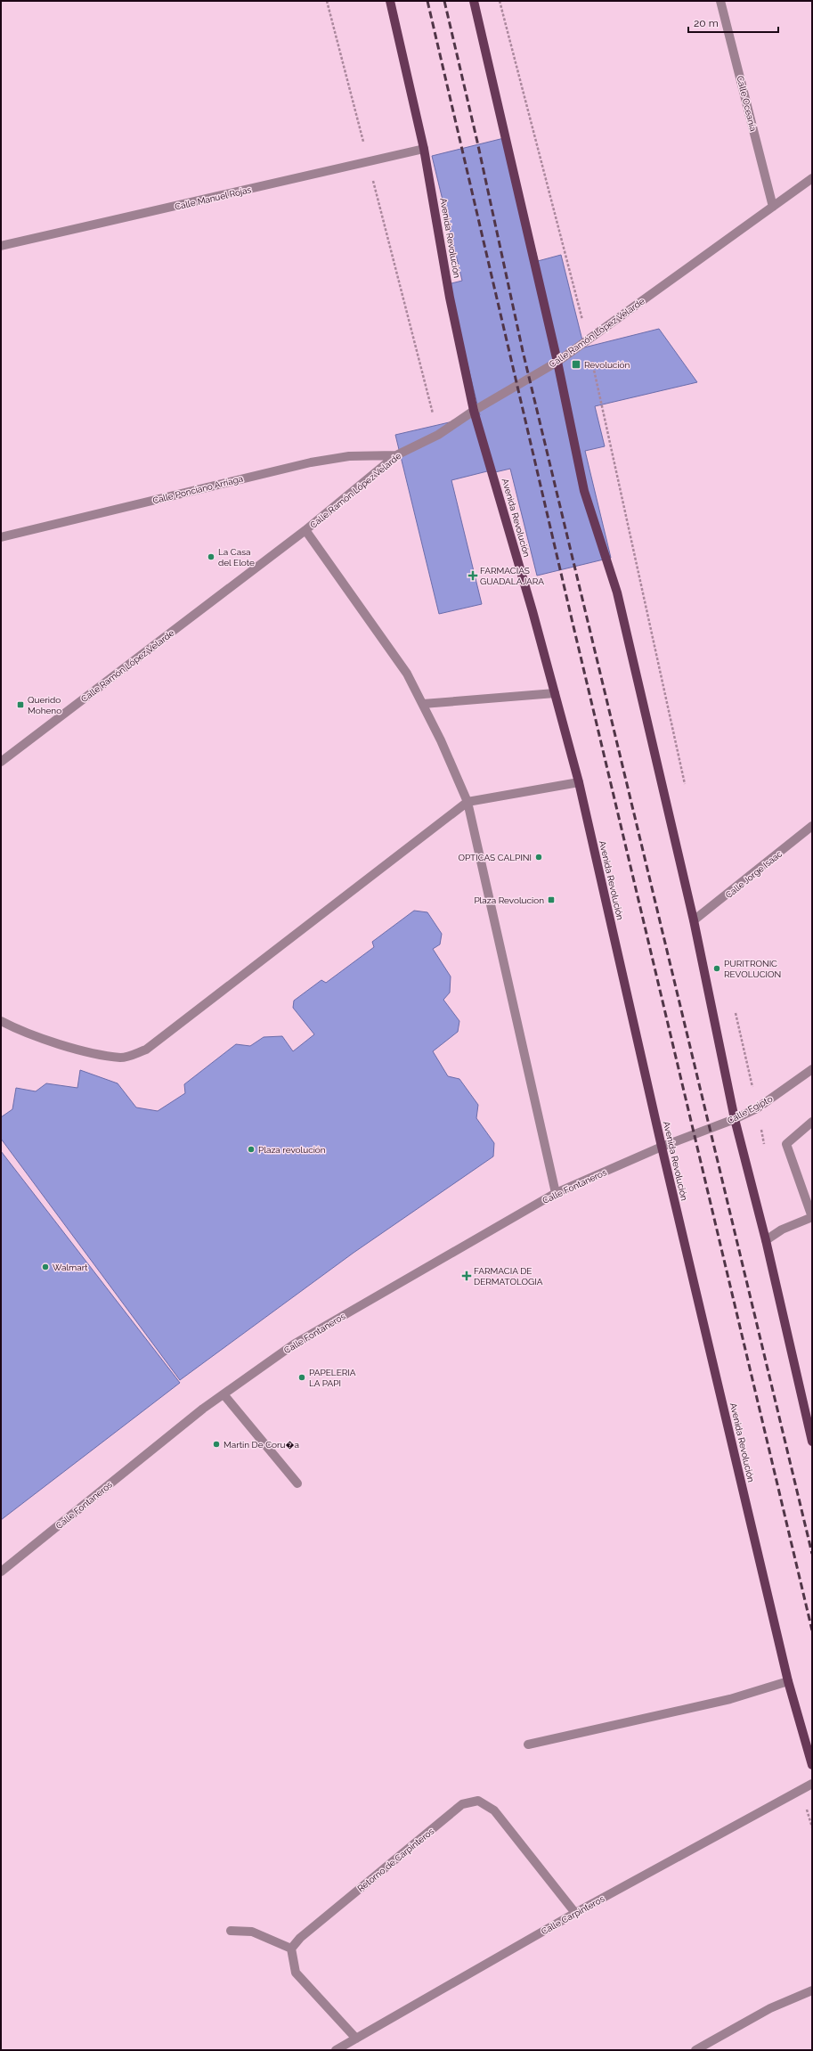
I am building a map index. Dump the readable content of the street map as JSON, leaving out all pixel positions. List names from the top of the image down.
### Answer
{
  "streets": {
    "main road": ["Avenida Revolución"],
    "street": [
      "Calle Oceanía",
      "Calle Manuel Rojas",
      "Calle Ramón López Velarde",
      "Calle Ponciano Arriaga",
      "Calle Jorge Isaac",
      "Calle Egipto",
      "Calle Fontaneros",
      "Retorno de Carpinteros",
      "Calle Carpinteros"
    ]
  },
  "crossings": [
    ["Calle Oceanía", "Calle Ramón López Velarde"],
    ["Calle Manuel Rojas", "Avenida Revolución"],
    ["Avenida Revolución", "Calle Ramón López Velarde"],
    ["Avenida Revolución", "Calle Egipto"],
    ["Avenida Revolución", "Calle Fontaneros"],
    ["Calle Ramón López Velarde", "Calle Ponciano Arriaga"],
    ["Calle Egipto", "Calle Fontaneros"],
    ["Retorno de Carpinteros", "Calle Carpinteros"]
  ],
  "places": {
    "transit": ["Revolución", "Querido Moheno", "Plaza Revolucion"],
    "other": [
      "La Casa del Elote",
      "OPTICAS CALPINI",
      "PURITRONIC REVOLUCION",
      "Plaza revolución",
      "Walmart",
      "PAPELERIA LA PAPI",
      "Martin De Coru�a"
    ],
    "health": ["FARMACIAS GUADALAJARA", "FARMACIA DE DERMATOLOGIA"]
  },
  "scale_bar": "20 m"
}
